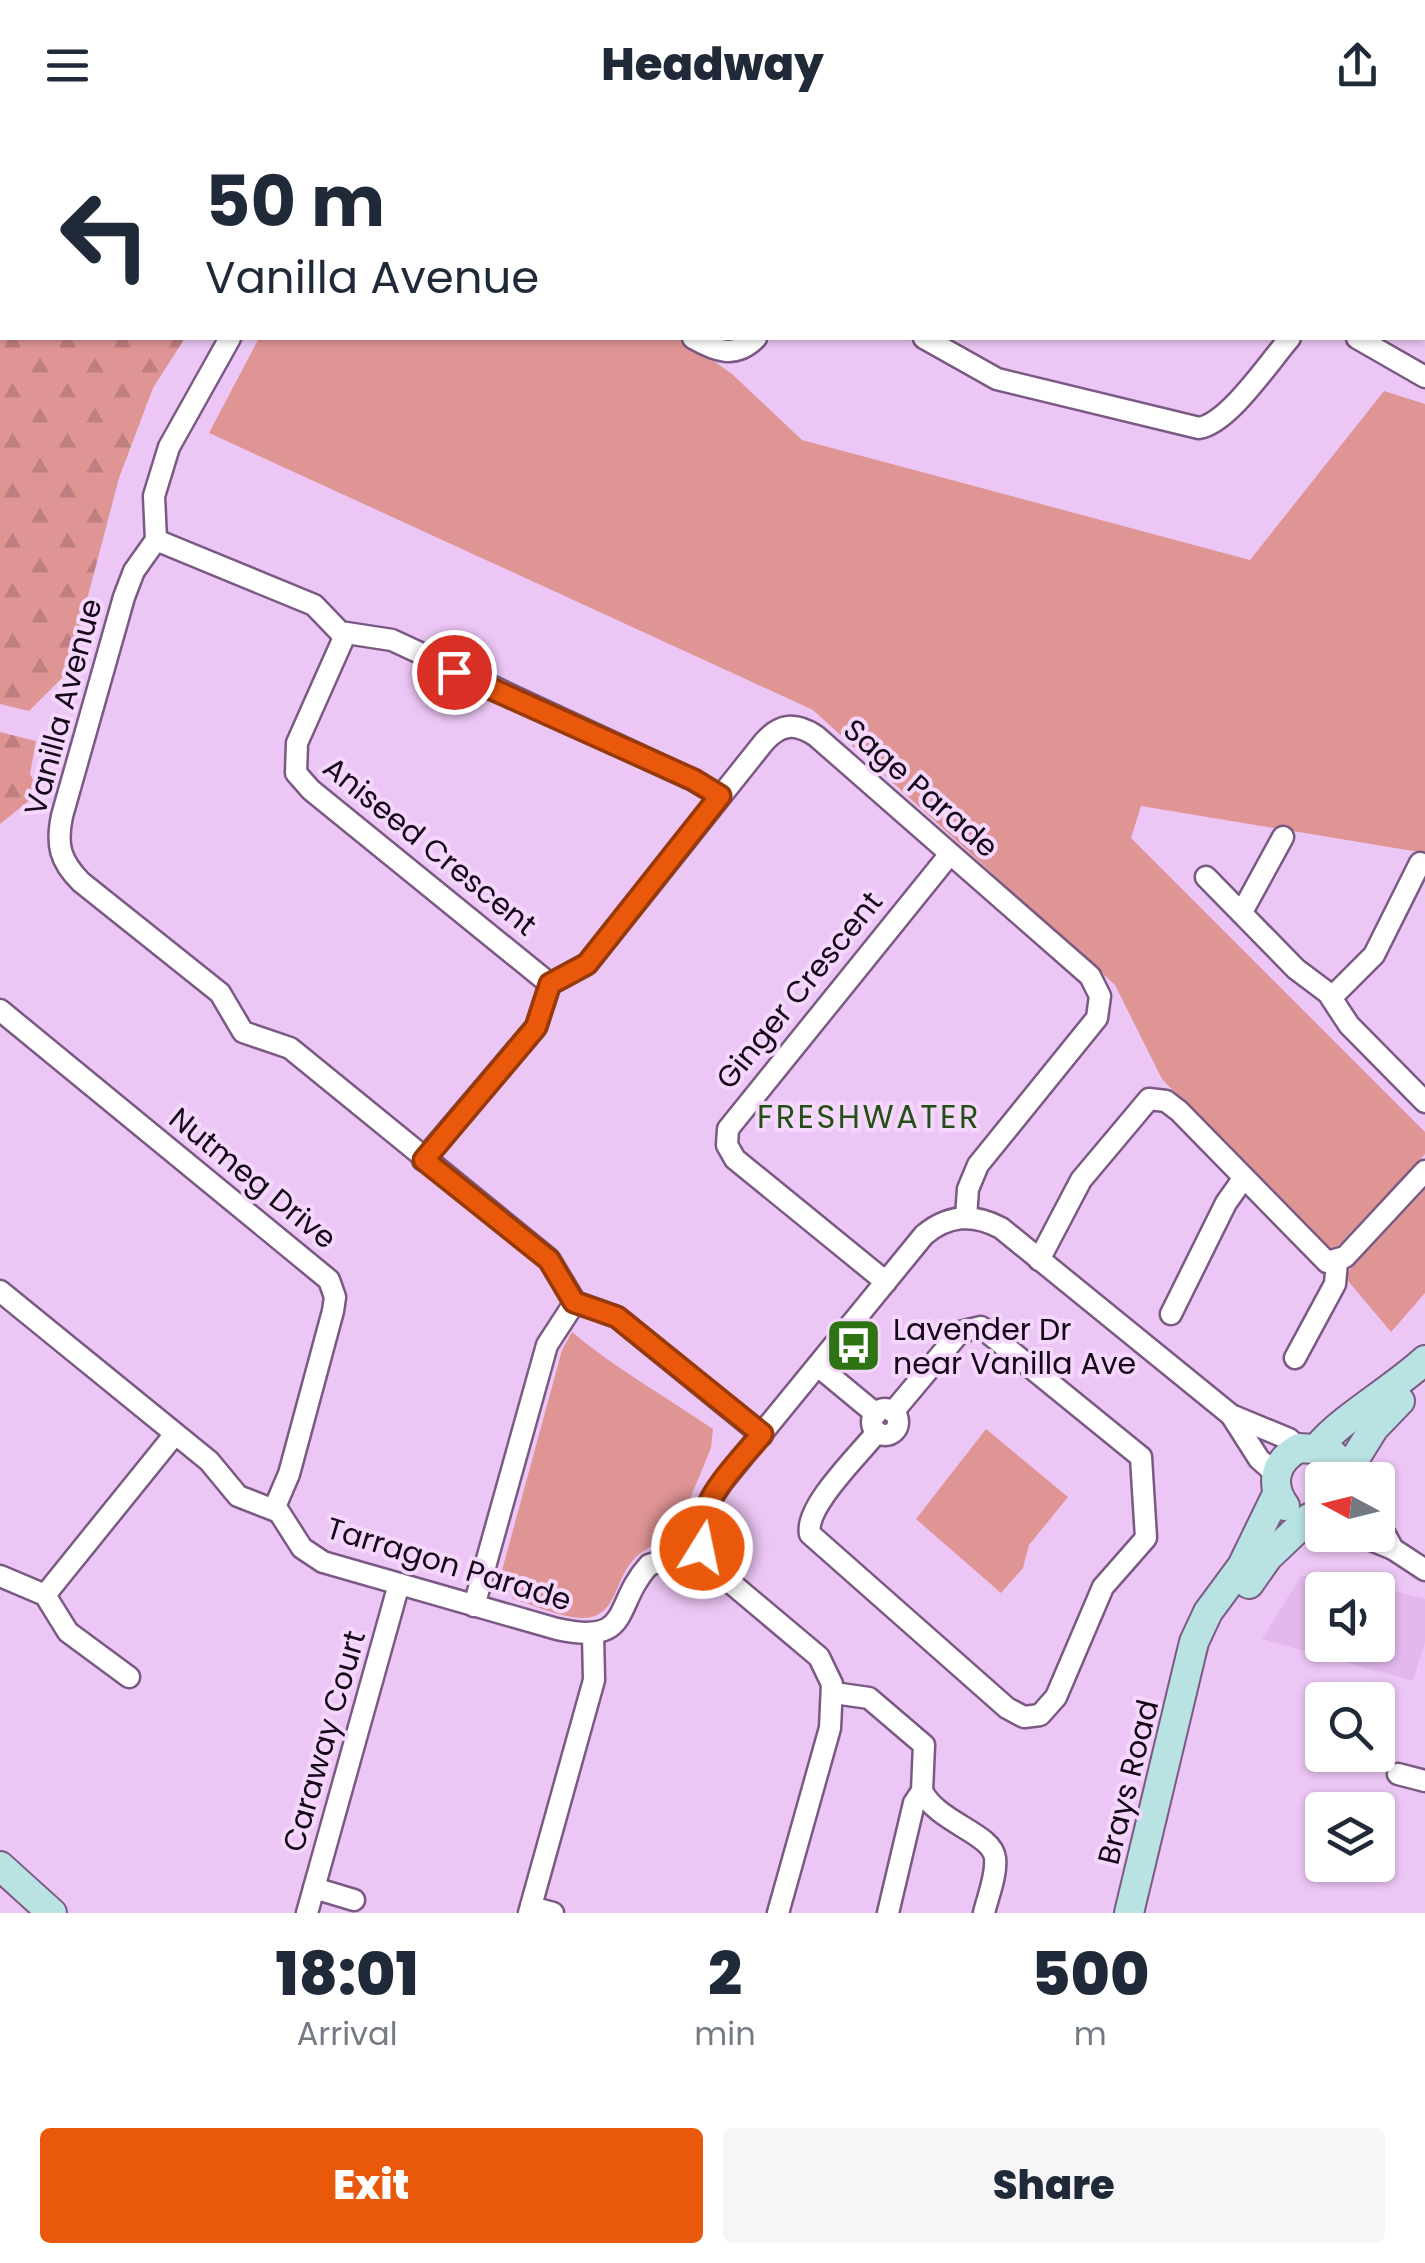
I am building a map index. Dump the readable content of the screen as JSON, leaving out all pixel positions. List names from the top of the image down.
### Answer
{
  "streets": {
    "main road": ["Brays Road"],
    "street": [
      "Vanilla Avenue",
      "Sage Parade",
      "Aniseed Crescent",
      "Ginger Crescent",
      "Nutmeg Drive",
      "Tarragon Parade",
      "Caraway Court"
    ]
  },
  "crossings": [
    ["Sage Parade", "Aniseed Crescent"],
    ["Sage Parade", "Ginger Crescent"],
    ["Nutmeg Drive", "Tarragon Parade"],
    ["Tarragon Parade", "Caraway Court"]
  ],
  "districts": ["FRESHWATER"],
  "places": {
    "bus stop": ["Lavender Dr near Vanilla Ave"]
  },
  "north": "left",
  "page": {
    "header": "Headway",
    "turn": ["50 m", "Vanilla Avenue"],
    "eta": [
      "18:01",
      "Arrival",
      "2",
      "min",
      "500",
      "m"
    ],
    "buttons": ["Exit", "Share"]
  }
}
